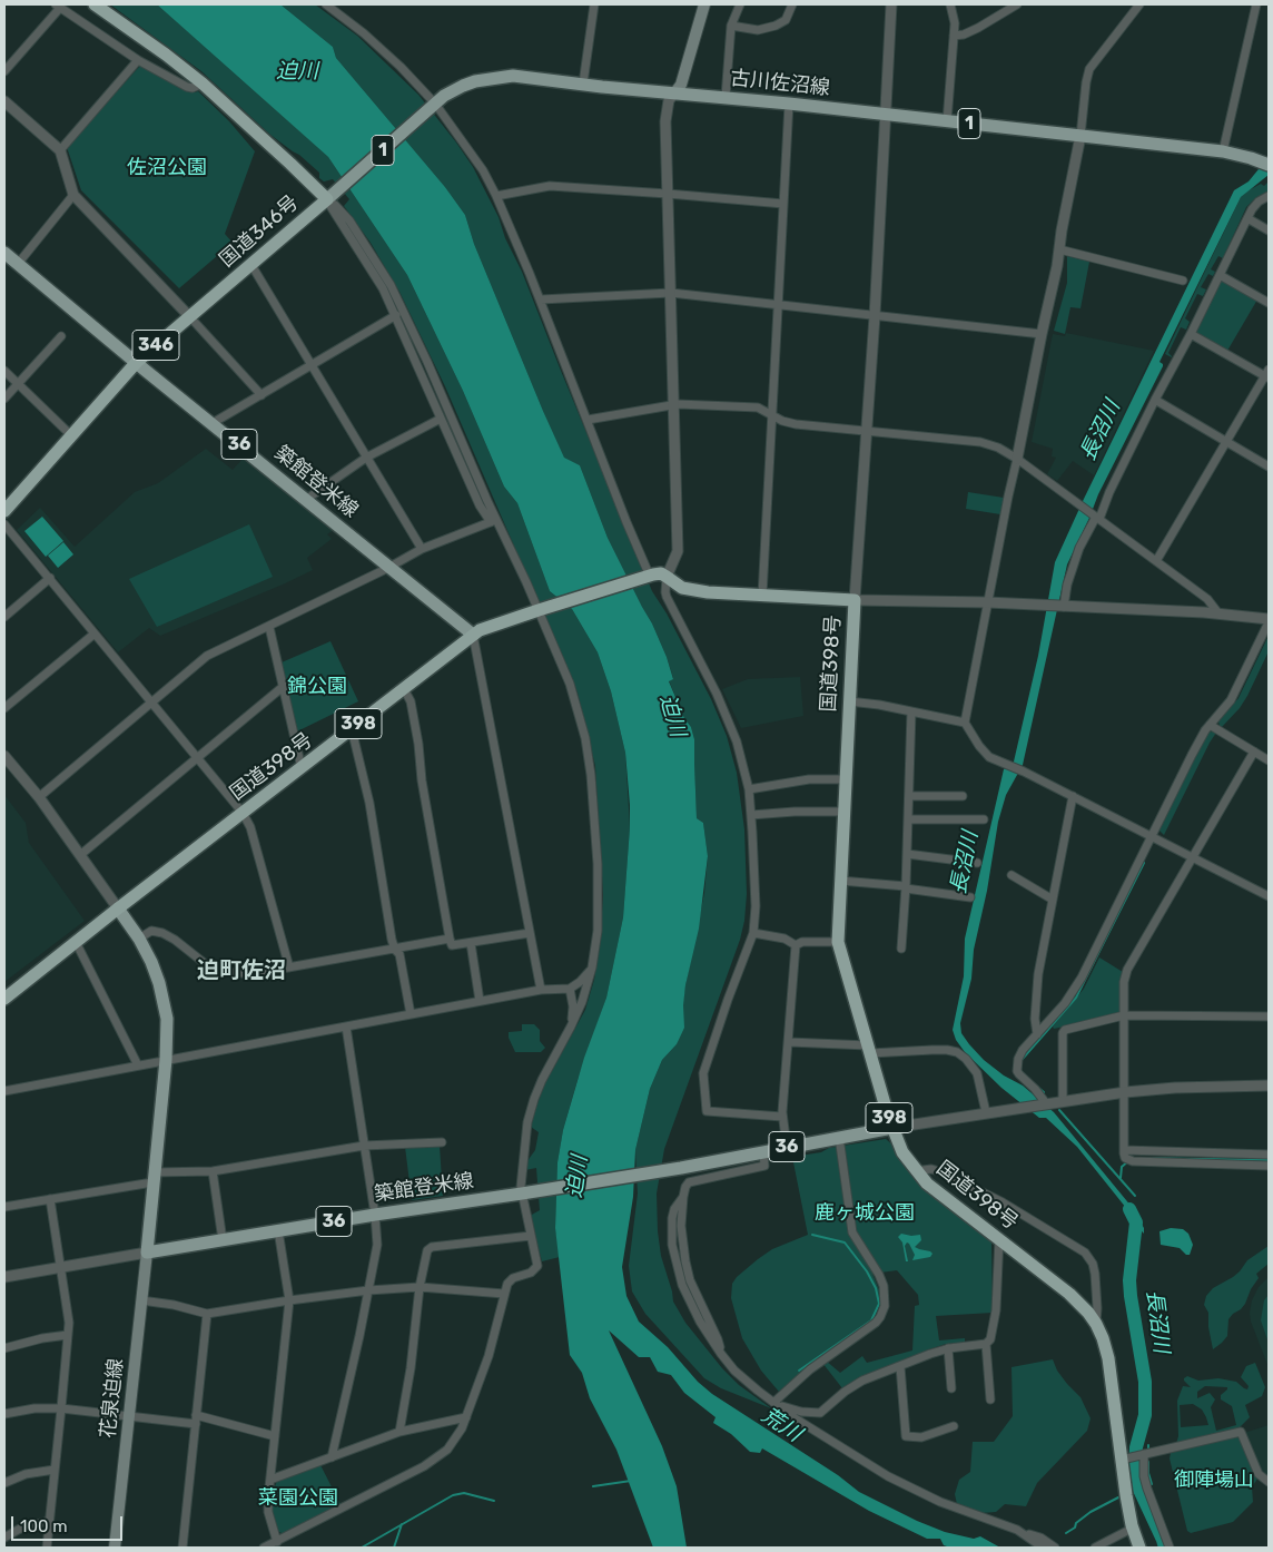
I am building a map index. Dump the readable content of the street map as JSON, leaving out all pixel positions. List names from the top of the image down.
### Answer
{
  "streets": {
    "highway": [
      "国道346号",
      "346",
      "国道398号",
      "398"
    ],
    "main road": [
      "古川佐沼線",
      "1",
      "36",
      "築館登米線",
      "花泉迫線"
    ]
  },
  "crossings": [
    ["古川佐沼線", "国道346号"],
    ["国道346号", "築館登米線"],
    ["築館登米線", "国道398号"],
    ["築館登米線", "花泉迫線"]
  ],
  "districts": ["迫町佐沼"],
  "water": ["迫川", "長沼川", "荒川"],
  "parks": [
    "佐沼公園",
    "錦公園",
    "鹿ヶ城公園",
    "御陣場山",
    "菜園公園"
  ],
  "scale_bar": "100 m"
}
